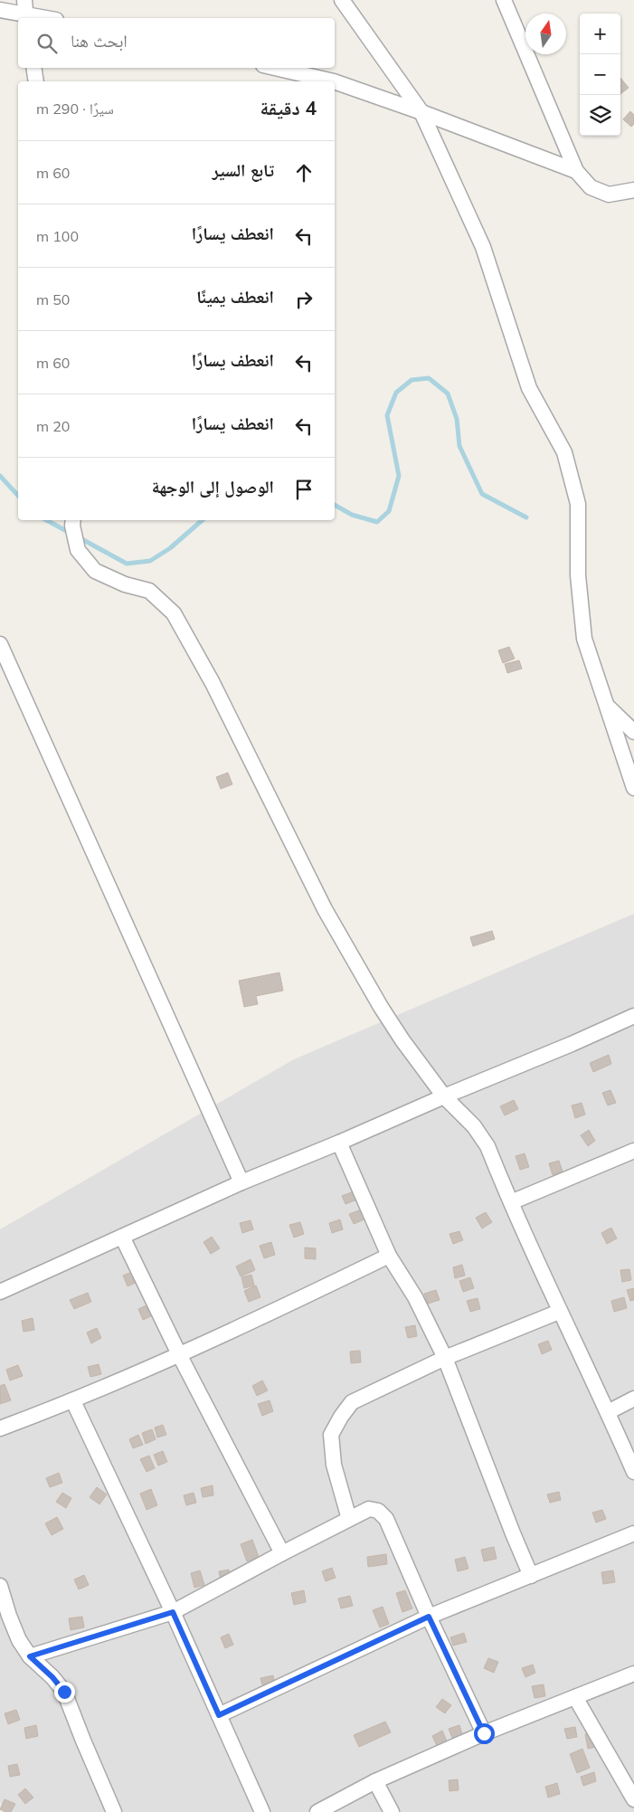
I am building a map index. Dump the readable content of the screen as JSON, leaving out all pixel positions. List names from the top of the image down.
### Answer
{
  "north": "top",
  "page": {
    "map_buttons": ["+", "−"],
    "search": "ابحث هنا",
    "heading": ["4 دقيقة", "سيرًا · 290 m"],
    "list": [
      ["تابع السير", "60 m"],
      ["انعطف يسارًا", "100 m"],
      ["انعطف يمينًا", "50 m"],
      ["انعطف يسارًا", "60 m"],
      ["انعطف يسارًا", "20 m"],
      "الوصول إلى الوجهة"
    ]
  }
}
